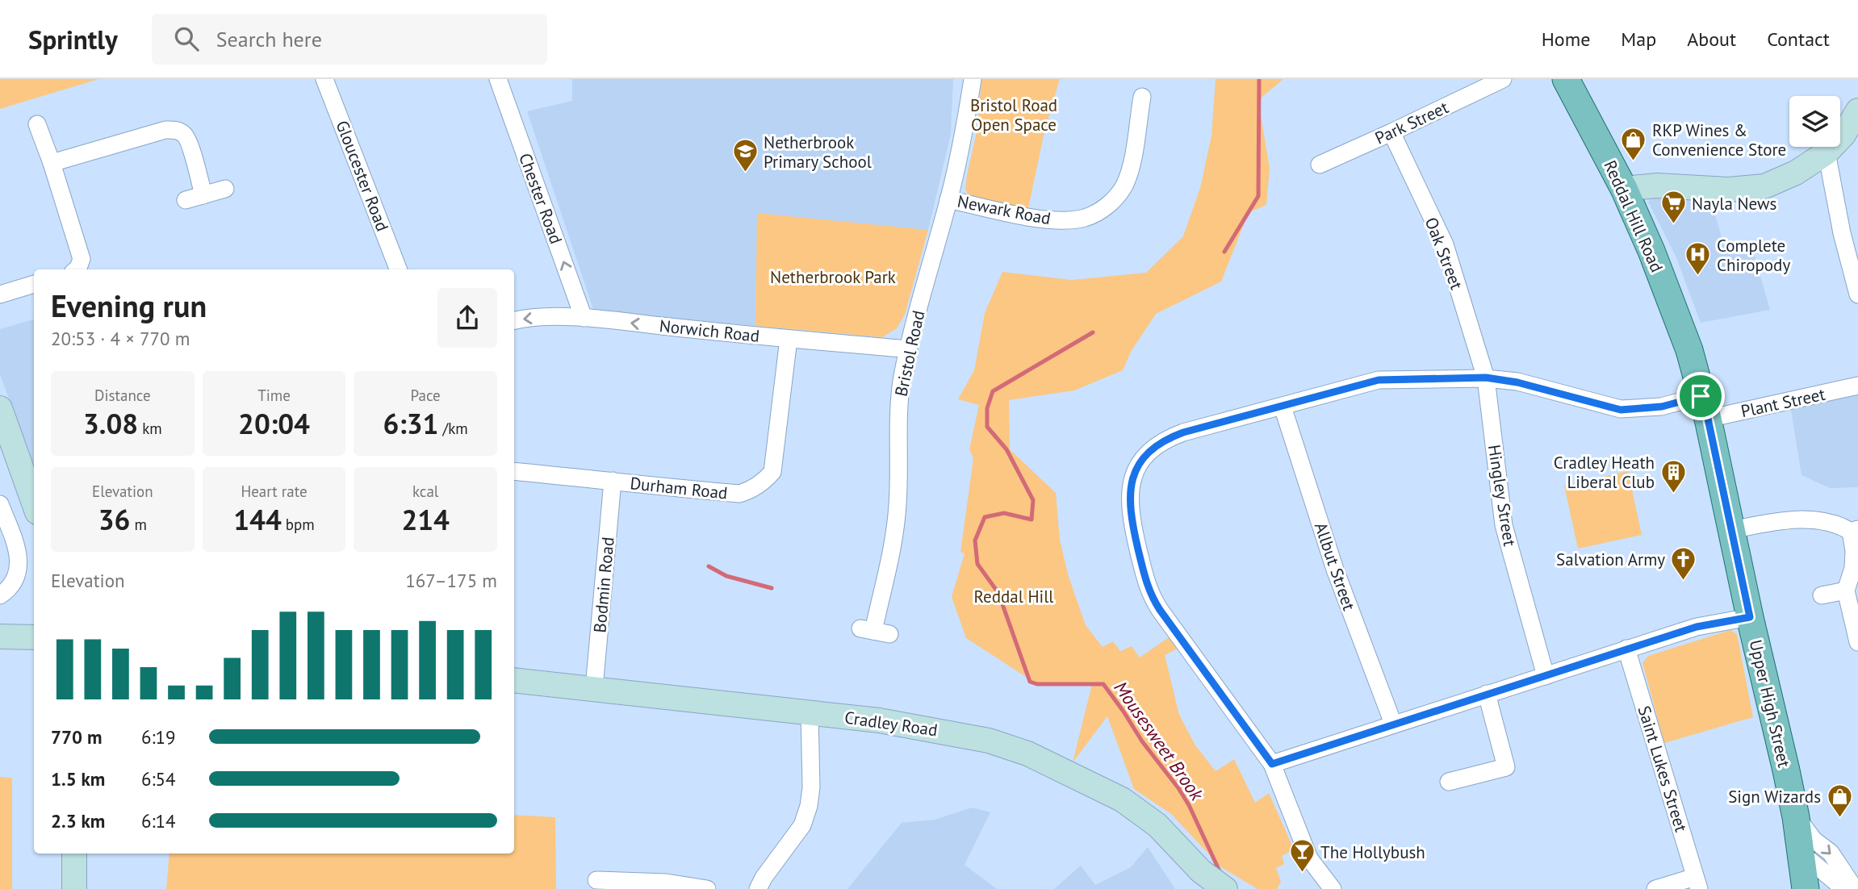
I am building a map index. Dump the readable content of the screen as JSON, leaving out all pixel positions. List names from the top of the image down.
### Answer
{
  "streets": {
    "main road": ["Reddal Hill Road", "Upper High Street", "Cradley Road"],
    "street": [
      "Park Street",
      "Gloucester Road",
      "Chester Road",
      "Newark Road",
      "Oak Street",
      "Norwich Road",
      "Bristol Road",
      "Plant Street",
      "Durham Road",
      "Hingley Street",
      "Allbut Street",
      "Bodmin Road",
      "Saint Lukes Street"
    ]
  },
  "crossings": [
    ["Park Street", "Oak Street"],
    ["Chester Road", "Norwich Road"],
    ["Newark Road", "Bristol Road"],
    ["Reddal Hill Road", "Upper High Street"],
    ["Oak Street", "Plant Street"],
    ["Oak Street", "Hingley Street"],
    ["Norwich Road", "Bristol Road"],
    ["Norwich Road", "Durham Road"],
    ["Plant Street", "Hingley Street"],
    ["Plant Street", "Allbut Street"],
    ["Plant Street", "Upper High Street"],
    ["Durham Road", "Bodmin Road"],
    ["Bodmin Road", "Cradley Road"]
  ],
  "one_way": ["Chester Road", "Norwich Road"],
  "water": ["Mousesweet Brook"],
  "parks": ["Bristol Road Open Space", "Netherbrook Park", "Reddal Hill"],
  "places": {
    "shop": ["RKP Wines & Convenience Store", "Sign Wizards"],
    "school or university": ["Netherbrook Primary School"],
    "supermarket": ["Nayla News"],
    "hospital": ["Complete Chiropody"],
    "building": ["Cradley Heath Liberal Club"],
    "church": ["Salvation Army"],
    "bar": ["The Hollybush"]
  },
  "page": {
    "header": "Sprintly",
    "search": "Search here",
    "nav": [
      "Home",
      "Map",
      "About",
      "Contact"
    ],
    "heading": ["Evening run", "20:53 · 4 × 770 m"],
    "stats": [
      ["Distance", "3.08 km"],
      ["Time", "20:04"],
      ["Pace", "6:31 /km"],
      ["Elevation", "36 m"],
      ["Heart rate", "144 bpm"],
      ["kcal", "214"]
    ],
    "chart": ["Elevation", "167–175 m"],
    "list": [
      {
        "name": "770 m",
        "note": "6:19"
      },
      {
        "name": "1.5 km",
        "note": "6:54"
      },
      {
        "name": "2.3 km",
        "note": "6:14"
      }
    ]
  }
}
